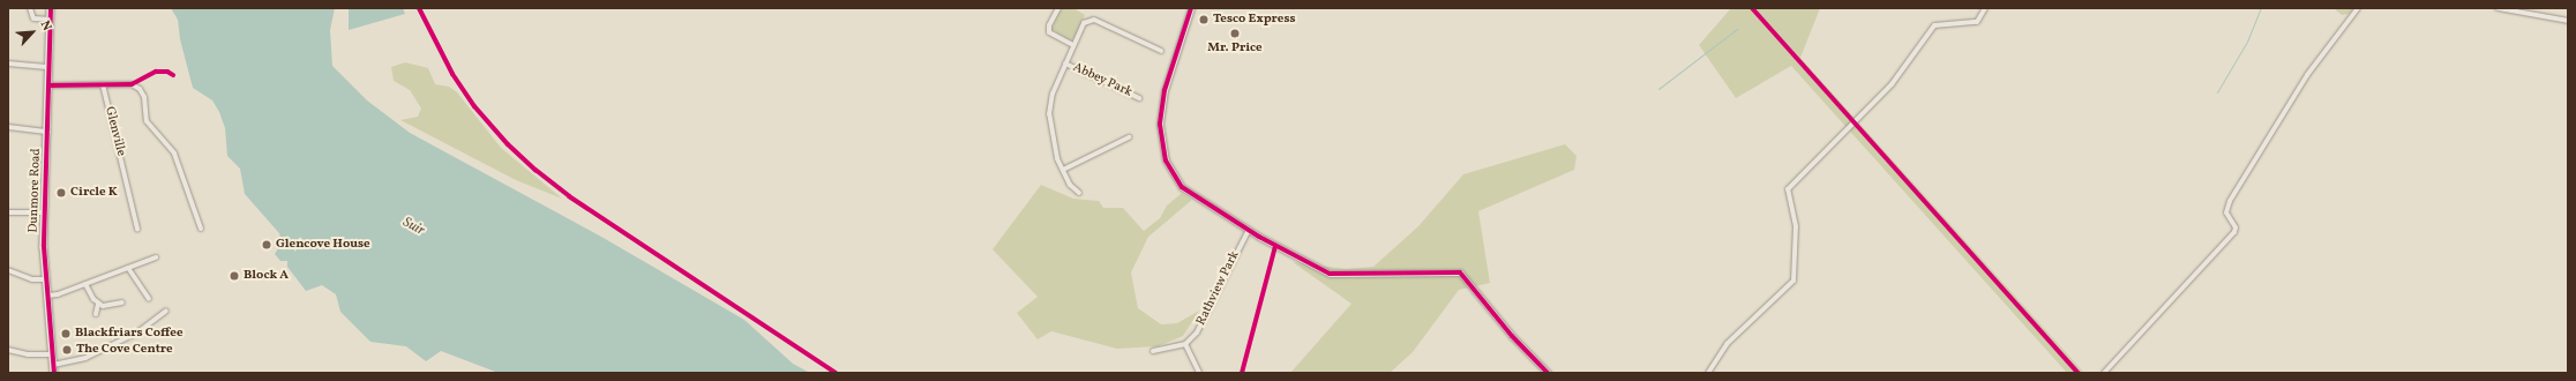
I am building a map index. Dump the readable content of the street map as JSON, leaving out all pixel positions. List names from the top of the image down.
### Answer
{
  "streets": {
    "main road": ["Dunmore Road"],
    "street": ["Abbey Park", "Glenville", "Rathview Park"]
  },
  "water": ["Suir"],
  "places": [
    "Tesco Express",
    "Mr. Price",
    "Circle K",
    "Glencove House",
    "Block A",
    "Blackfriars Coffee",
    "The Cove Centre"
  ],
  "north": "top right"
}
